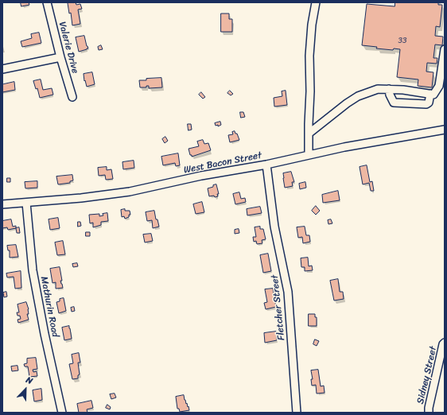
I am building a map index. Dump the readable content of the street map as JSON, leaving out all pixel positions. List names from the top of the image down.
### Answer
{
  "streets": {
    "street": [
      "Valerie Drive",
      "West Bacon Street",
      "Mathurin Road",
      "Fletcher Street",
      "Sidney Street"
    ]
  },
  "crossings": [
    ["West Bacon Street", "Mathurin Road"],
    ["West Bacon Street", "Fletcher Street"]
  ],
  "house_numbers": ["33"],
  "north": "top right"
}
